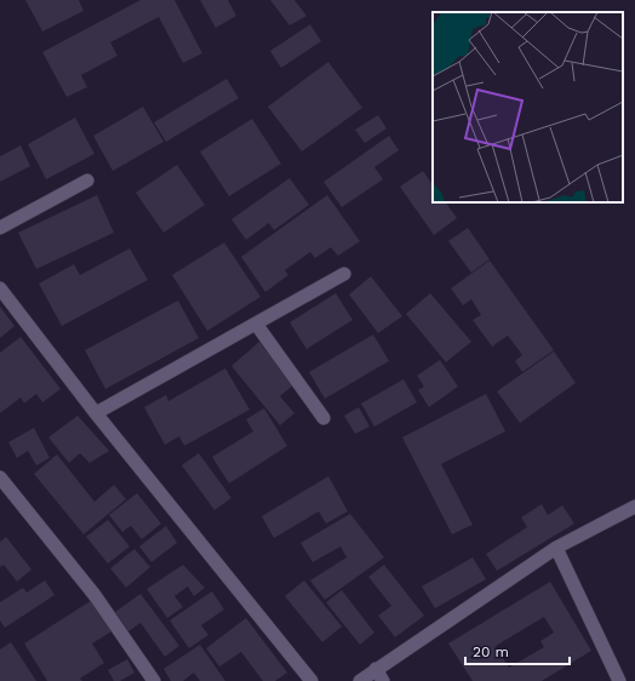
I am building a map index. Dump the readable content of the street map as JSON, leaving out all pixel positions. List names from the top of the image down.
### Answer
{
  "scale_bar": "20 m"
}
